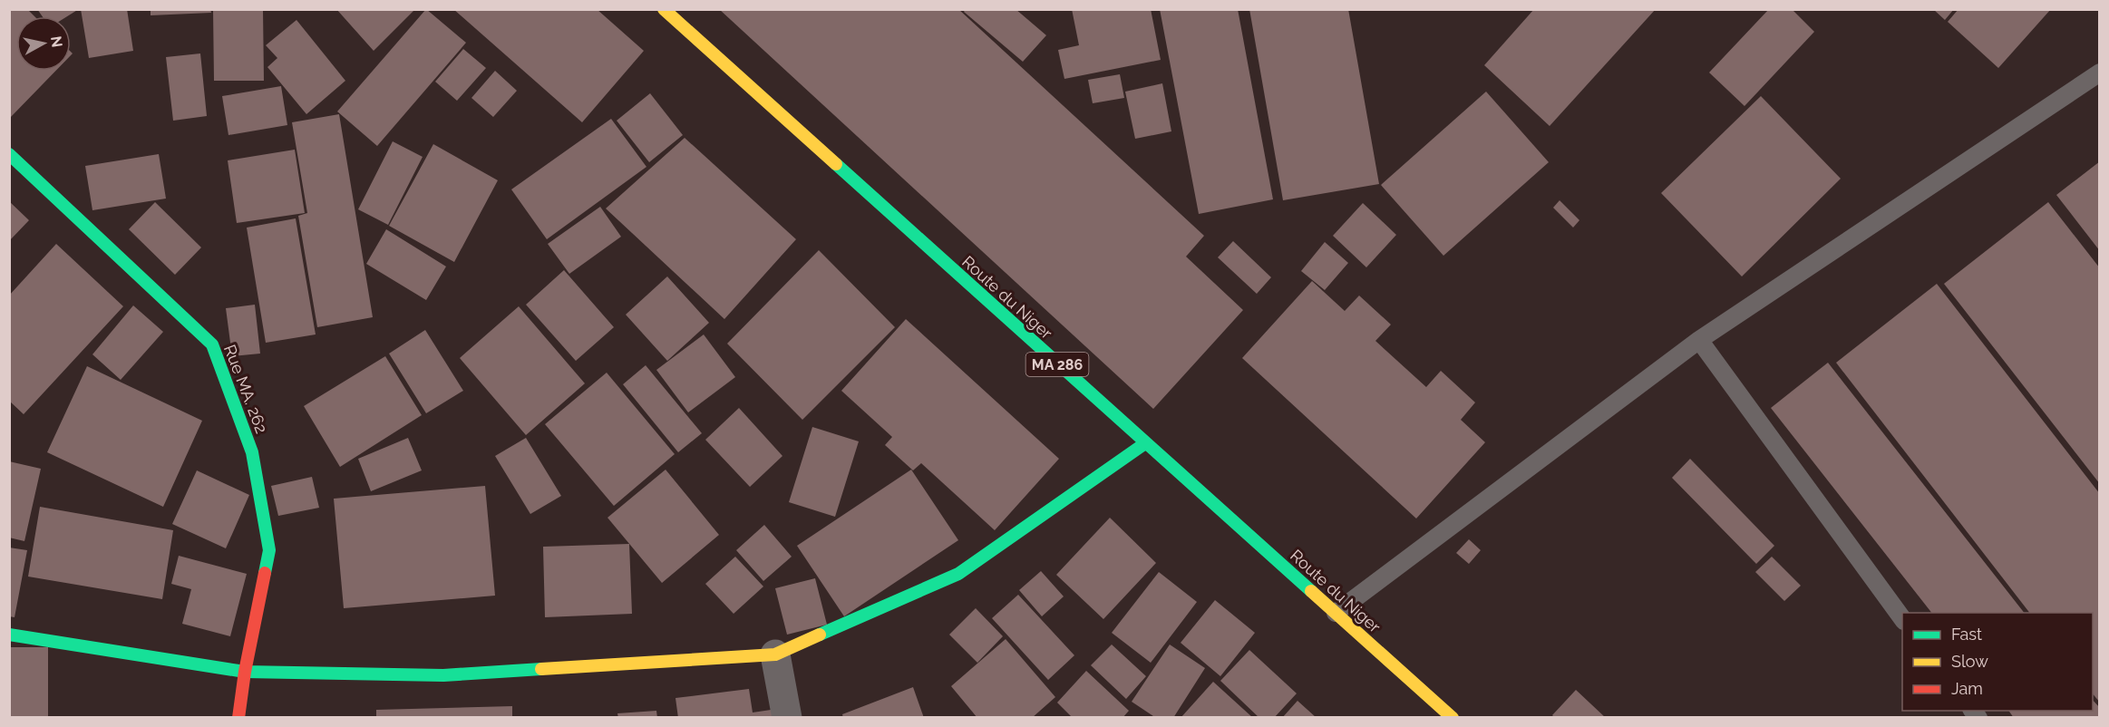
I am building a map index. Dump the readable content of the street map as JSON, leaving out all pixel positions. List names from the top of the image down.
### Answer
{
  "streets": {
    "street": ["Route du Niger", "MA 286", "Rue MA. 262"]
  },
  "legend": ["Fast", "Slow", "Jam"],
  "north": "right"
}
